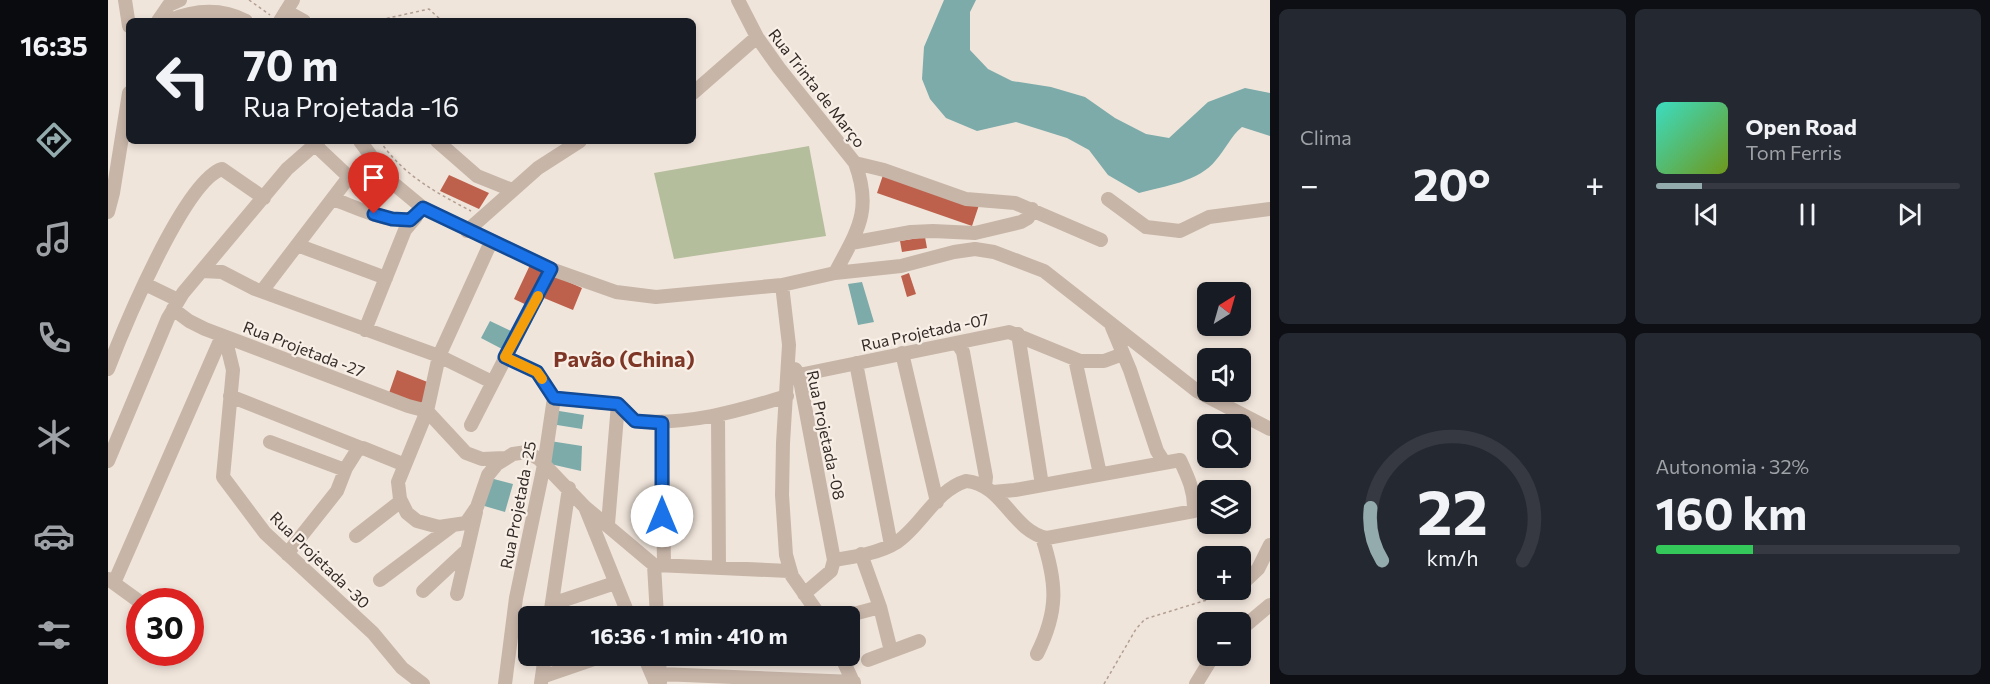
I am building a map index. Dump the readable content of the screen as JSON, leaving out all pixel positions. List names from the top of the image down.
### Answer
{
  "streets": {
    "street": [
      "Rua Trinta de Março",
      "Rua Projetada -07",
      "Rua Projetada -27",
      "Rua Projetada -08",
      "Rua Projetada -25",
      "Rua Projetada -30"
    ]
  },
  "crossings": [
    ["Rua Projetada -07", "Rua Projetada -08"],
    ["Rua Projetada -27", "Rua Projetada -30"]
  ],
  "districts": ["Pavão (China)"],
  "north": "top right",
  "page": {
    "tabs": "16:35",
    "tile": [
      "Clima",
      ["Autonomia · 32%", "160 km"]
    ],
    "turn": ["70 m", "Rua Projetada -16"],
    "song": ["Open Road", "Tom Ferris"],
    "heat": ["−", "20°", "+"],
    "map_buttons": ["+", "−"],
    "limit": "30",
    "trip": "16:36 · 1 min · 410 m",
    "gauge": ["22", "km/h"]
  }
}
